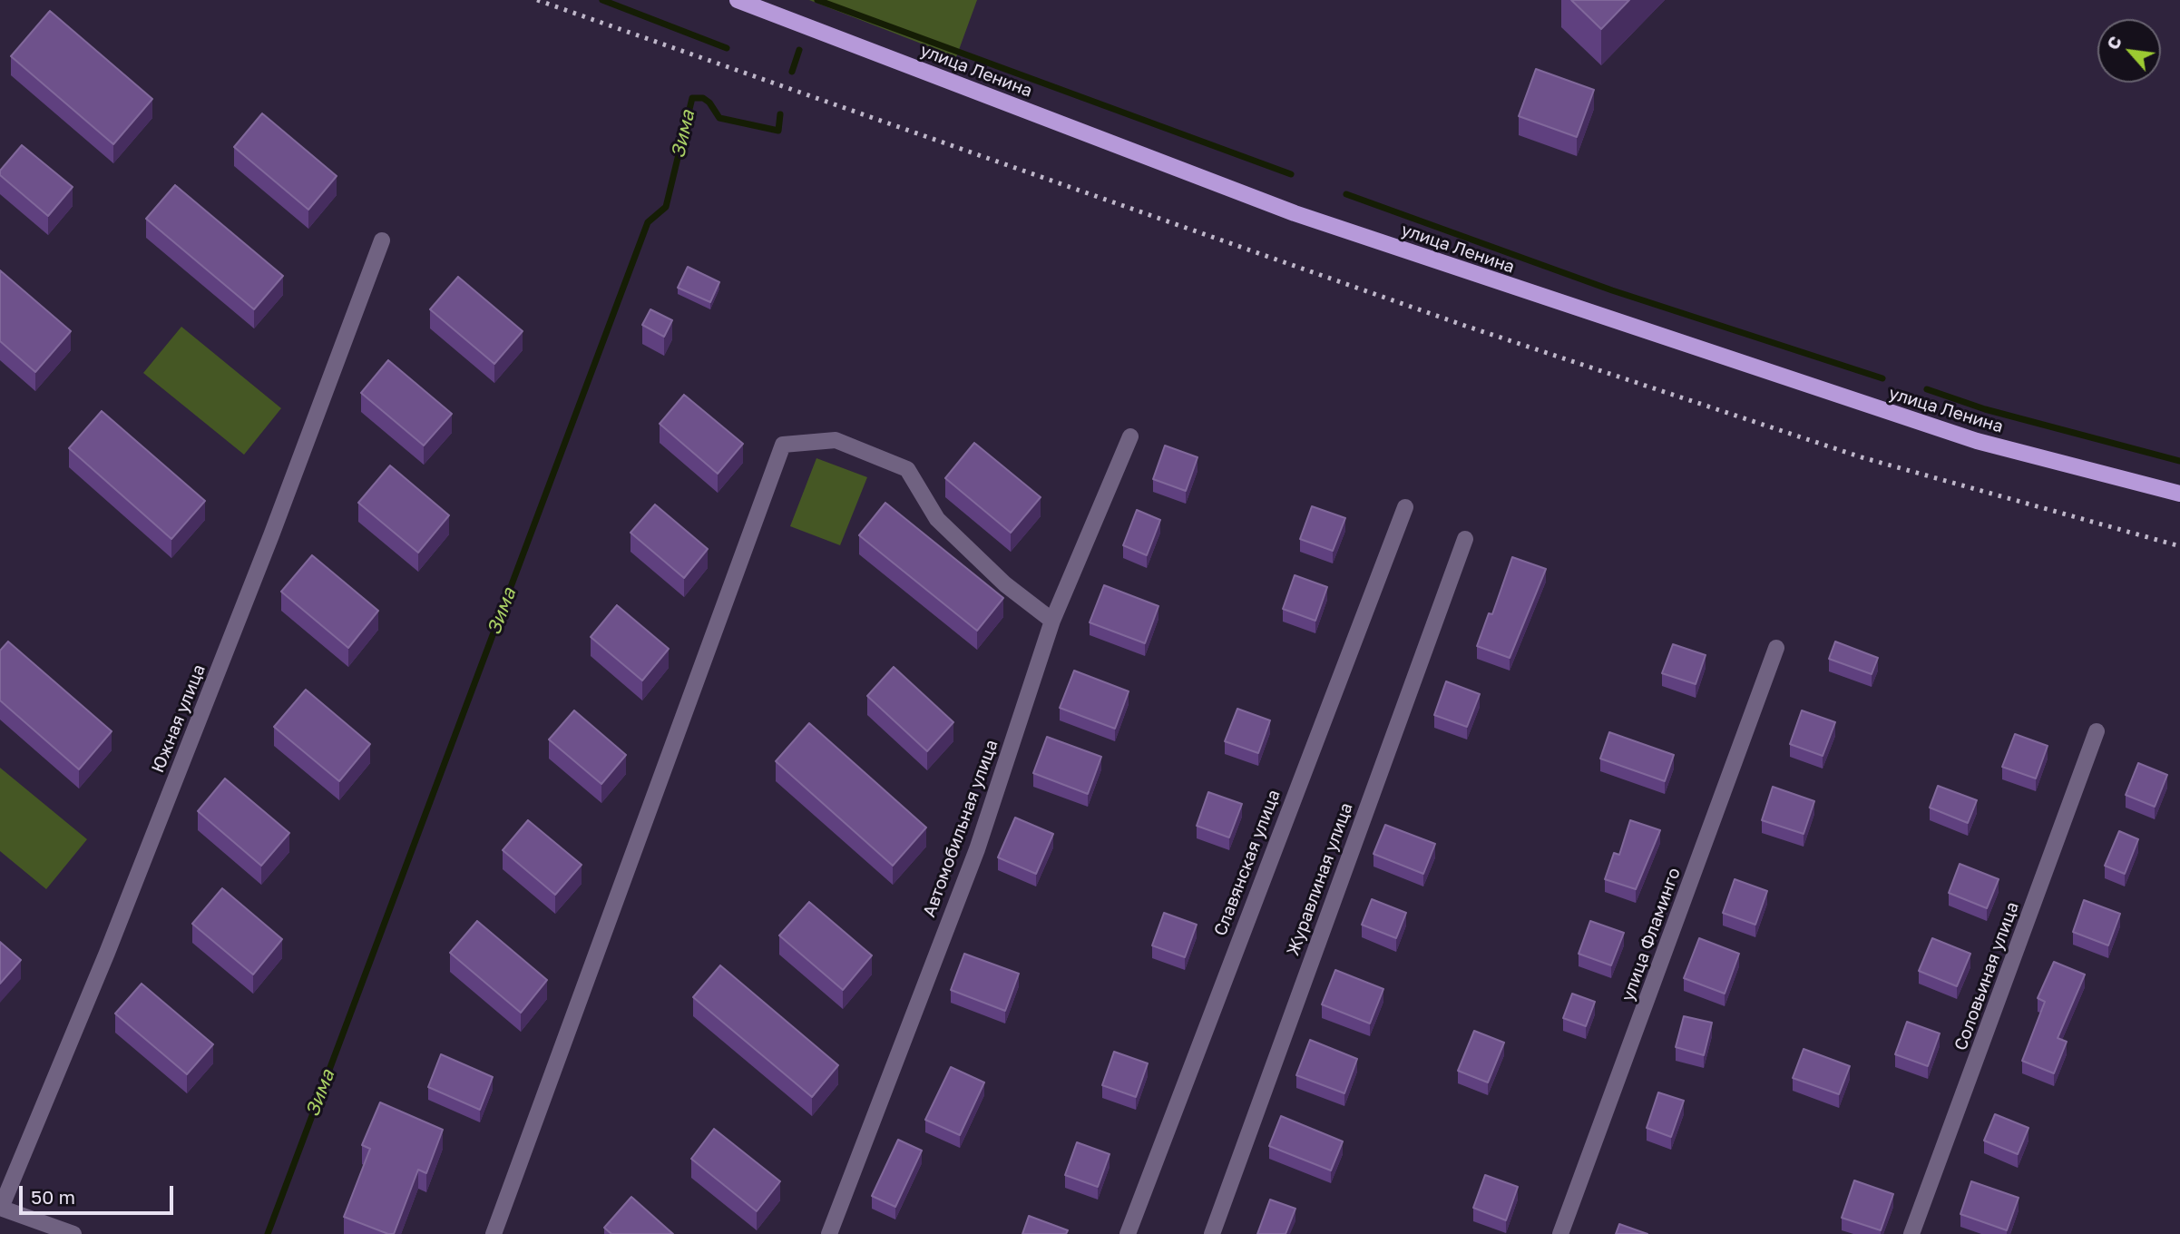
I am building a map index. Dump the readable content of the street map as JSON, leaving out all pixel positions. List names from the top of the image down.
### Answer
{
  "streets": {
    "main road": ["улица Ленина"],
    "street": [
      "Южная улица",
      "Автомобильная улица",
      "Славянская улица",
      "Журавлиная улица",
      "улица Фламинго",
      "Соловьиная улица"
    ]
  },
  "water": ["Зима"],
  "scale_bar": "50 m",
  "north": "top left"
}
